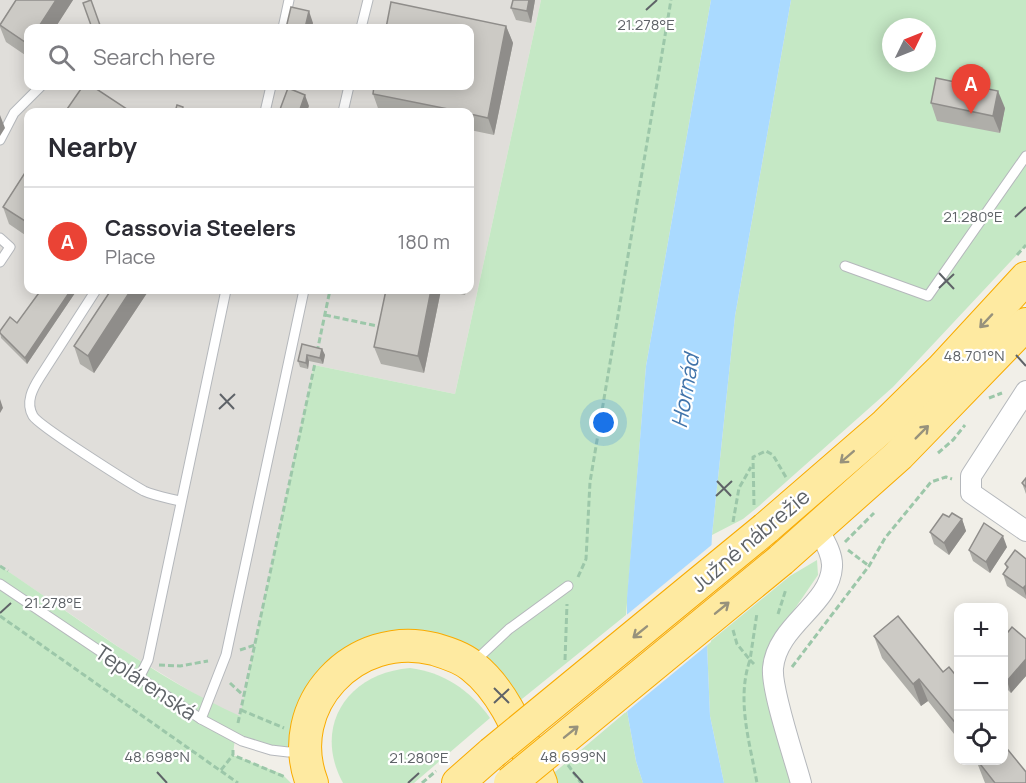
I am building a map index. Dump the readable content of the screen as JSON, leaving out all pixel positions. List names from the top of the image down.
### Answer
{
  "streets": {
    "highway": ["Južné nábrežie"],
    "lane": ["Teplárenská"]
  },
  "water": ["Hornád"],
  "north": "top right",
  "page": {
    "search": "Search here",
    "pins": "A",
    "heading": "Nearby",
    "list": [
      {
        "mark": "A",
        "name": "Cassovia Steelers",
        "note": "Place",
        "value": "180 m"
      }
    ],
    "map_buttons": ["+", "−"]
  },
  "coordinates": [
    "21.278°E",
    "21.280°E",
    "48.701°N",
    "48.698°N",
    "48.699°N"
  ]
}
